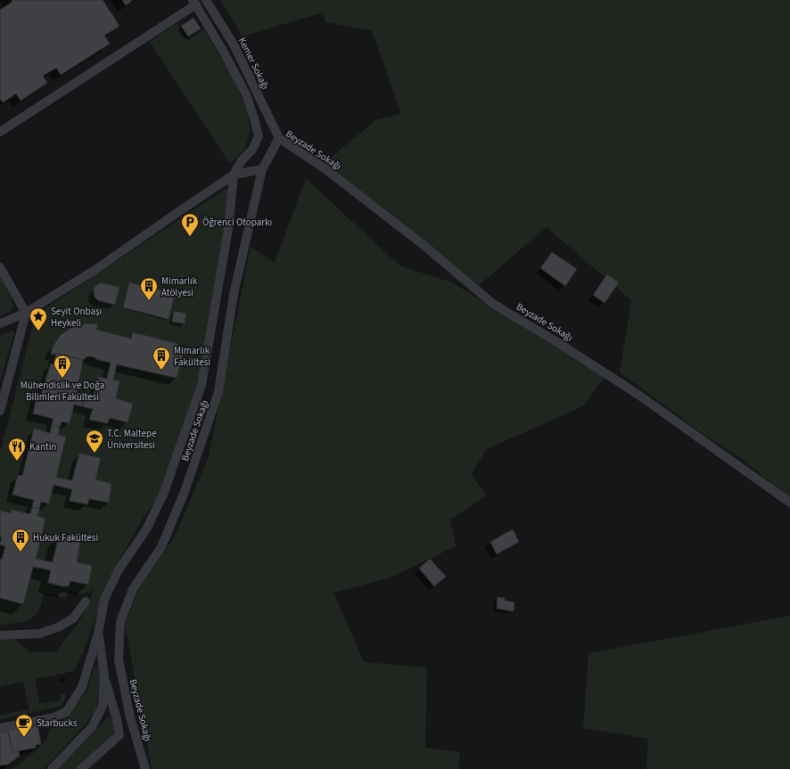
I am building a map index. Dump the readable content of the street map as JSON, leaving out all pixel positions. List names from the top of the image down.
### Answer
{
  "streets": {
    "street": ["Kemer Sokağı", "Beyzade Sokağı"]
  },
  "crossings": [
    ["Kemer Sokağı", "Beyzade Sokağı"]
  ],
  "places": {
    "parking": ["Öğrenci Otoparkı"],
    "building": [
      "Mimarlık Atölyesi",
      "Mimarlık Fakültesi",
      "Mühendislik ve Doğa Bilimleri Fakültesi",
      "Hukuk Fakültesi"
    ],
    "place": ["Seyit Onbaşı Heykeli"],
    "school or university": ["T.C. Maltepe Üniversitesi"],
    "restaurant": ["Kantin"],
    "cafe": ["Starbucks"]
  }
}
